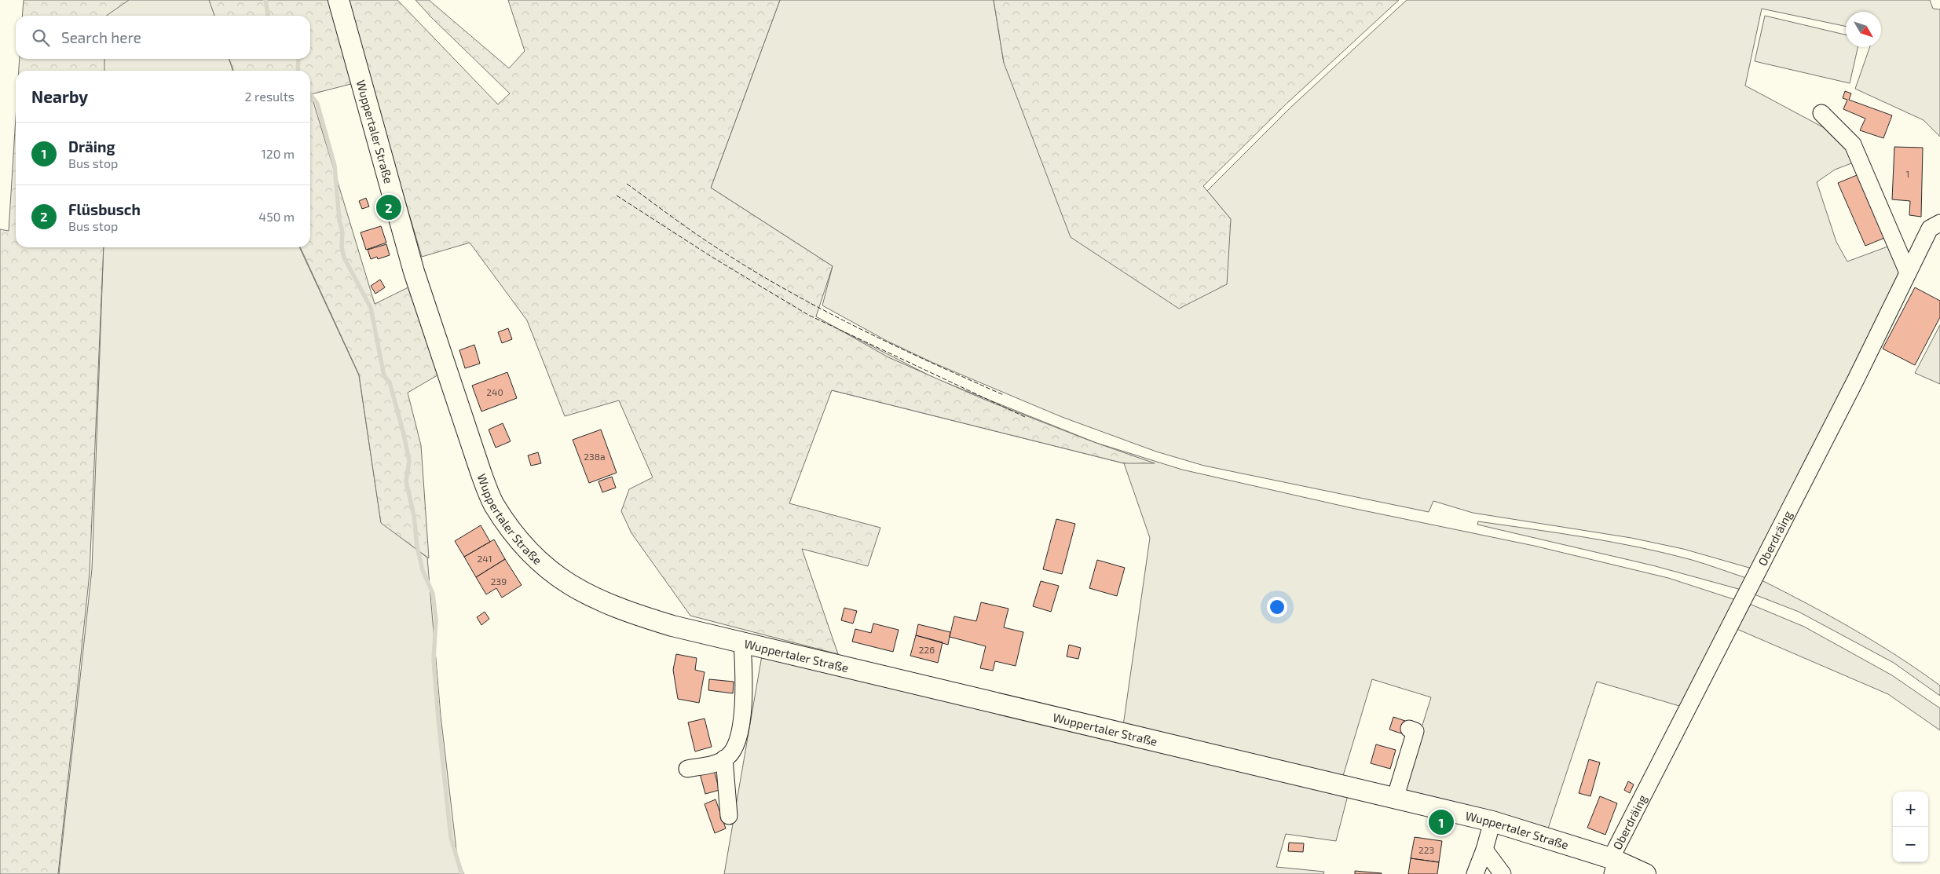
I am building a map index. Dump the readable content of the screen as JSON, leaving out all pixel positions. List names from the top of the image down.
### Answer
{
  "streets": {
    "main road": ["Wuppertaler Straße"],
    "lane": ["Oberdräing"]
  },
  "crossings": [
    ["Wuppertaler Straße", "Oberdräing"]
  ],
  "house_numbers": [
    "1",
    "240",
    "238a",
    "241",
    "239",
    "226",
    "223"
  ],
  "north": "bottom right",
  "page": {
    "search": "Search here",
    "heading": ["Nearby", "2 results"],
    "list": [
      {
        "mark": "1",
        "name": "Dräing",
        "note": "Bus stop",
        "value": "120 m"
      },
      {
        "mark": "2",
        "name": "Flüsbusch",
        "note": "Bus stop",
        "value": "450 m"
      }
    ],
    "pins": ["2", "1"],
    "map_buttons": ["+", "−"]
  }
}
